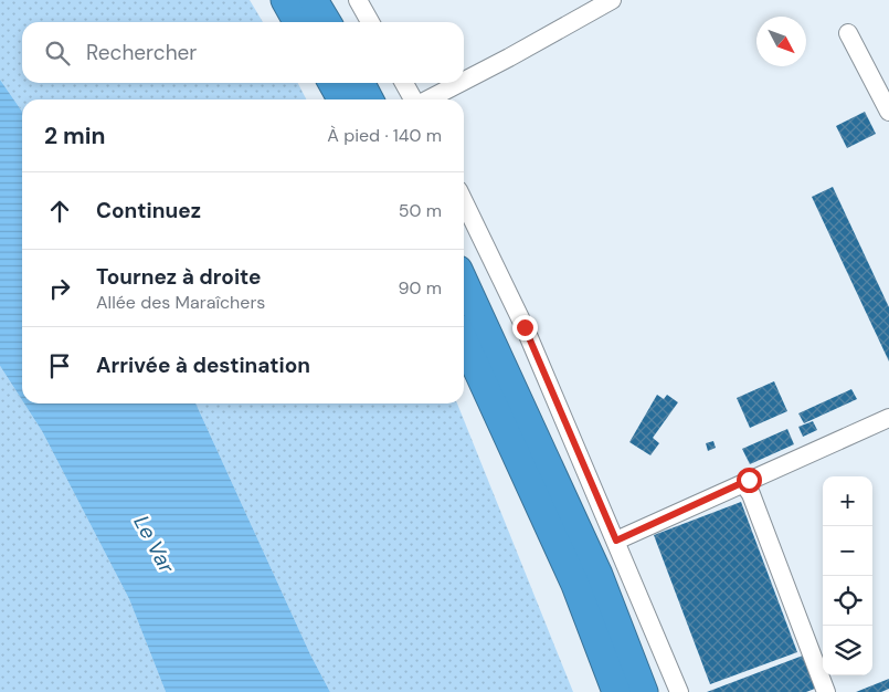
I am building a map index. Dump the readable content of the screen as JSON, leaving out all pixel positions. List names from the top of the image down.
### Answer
{
  "water": ["Le Var"],
  "north": "bottom right",
  "page": {
    "search": "Rechercher",
    "heading": ["2 min", "À pied · 140 m"],
    "list": [
      ["Continuez", "50 m"],
      ["Tournez à droite", "Allée des Maraîchers", "90 m"],
      "Arrivée à destination"
    ],
    "map_buttons": ["+", "−"]
  }
}
